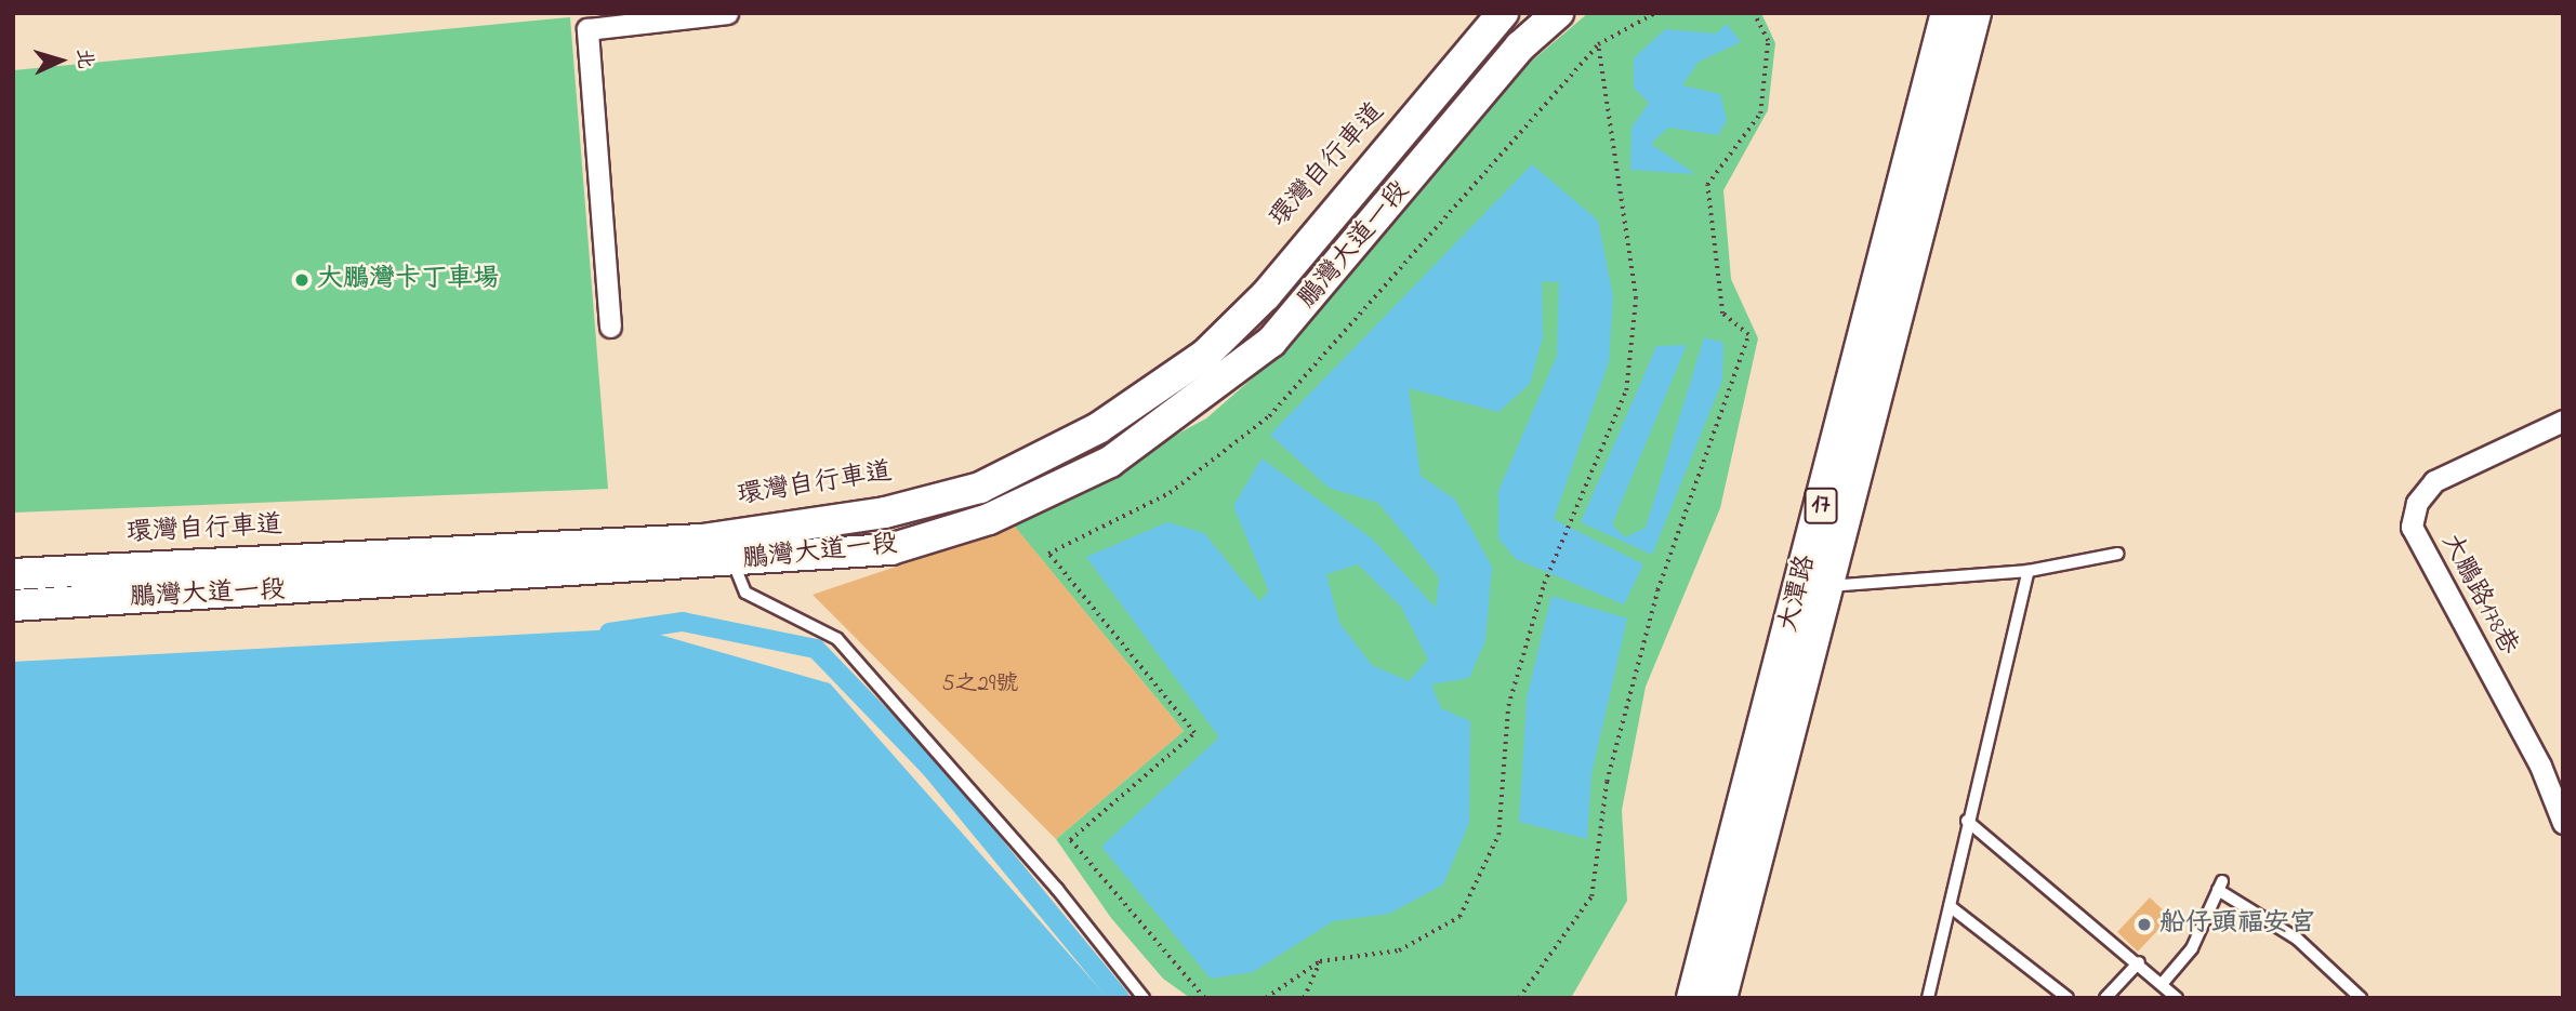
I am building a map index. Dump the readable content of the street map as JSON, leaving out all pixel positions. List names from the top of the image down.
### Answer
{
  "streets": {
    "main road": ["17", "大潭路"],
    "street": ["鵬灣大道一段", "大鵬路178巷"]
  },
  "places": ["大鵬灣卡丁車場", "船仔頭福安宮"],
  "house_numbers": ["5之29號"],
  "north": "right"
}
